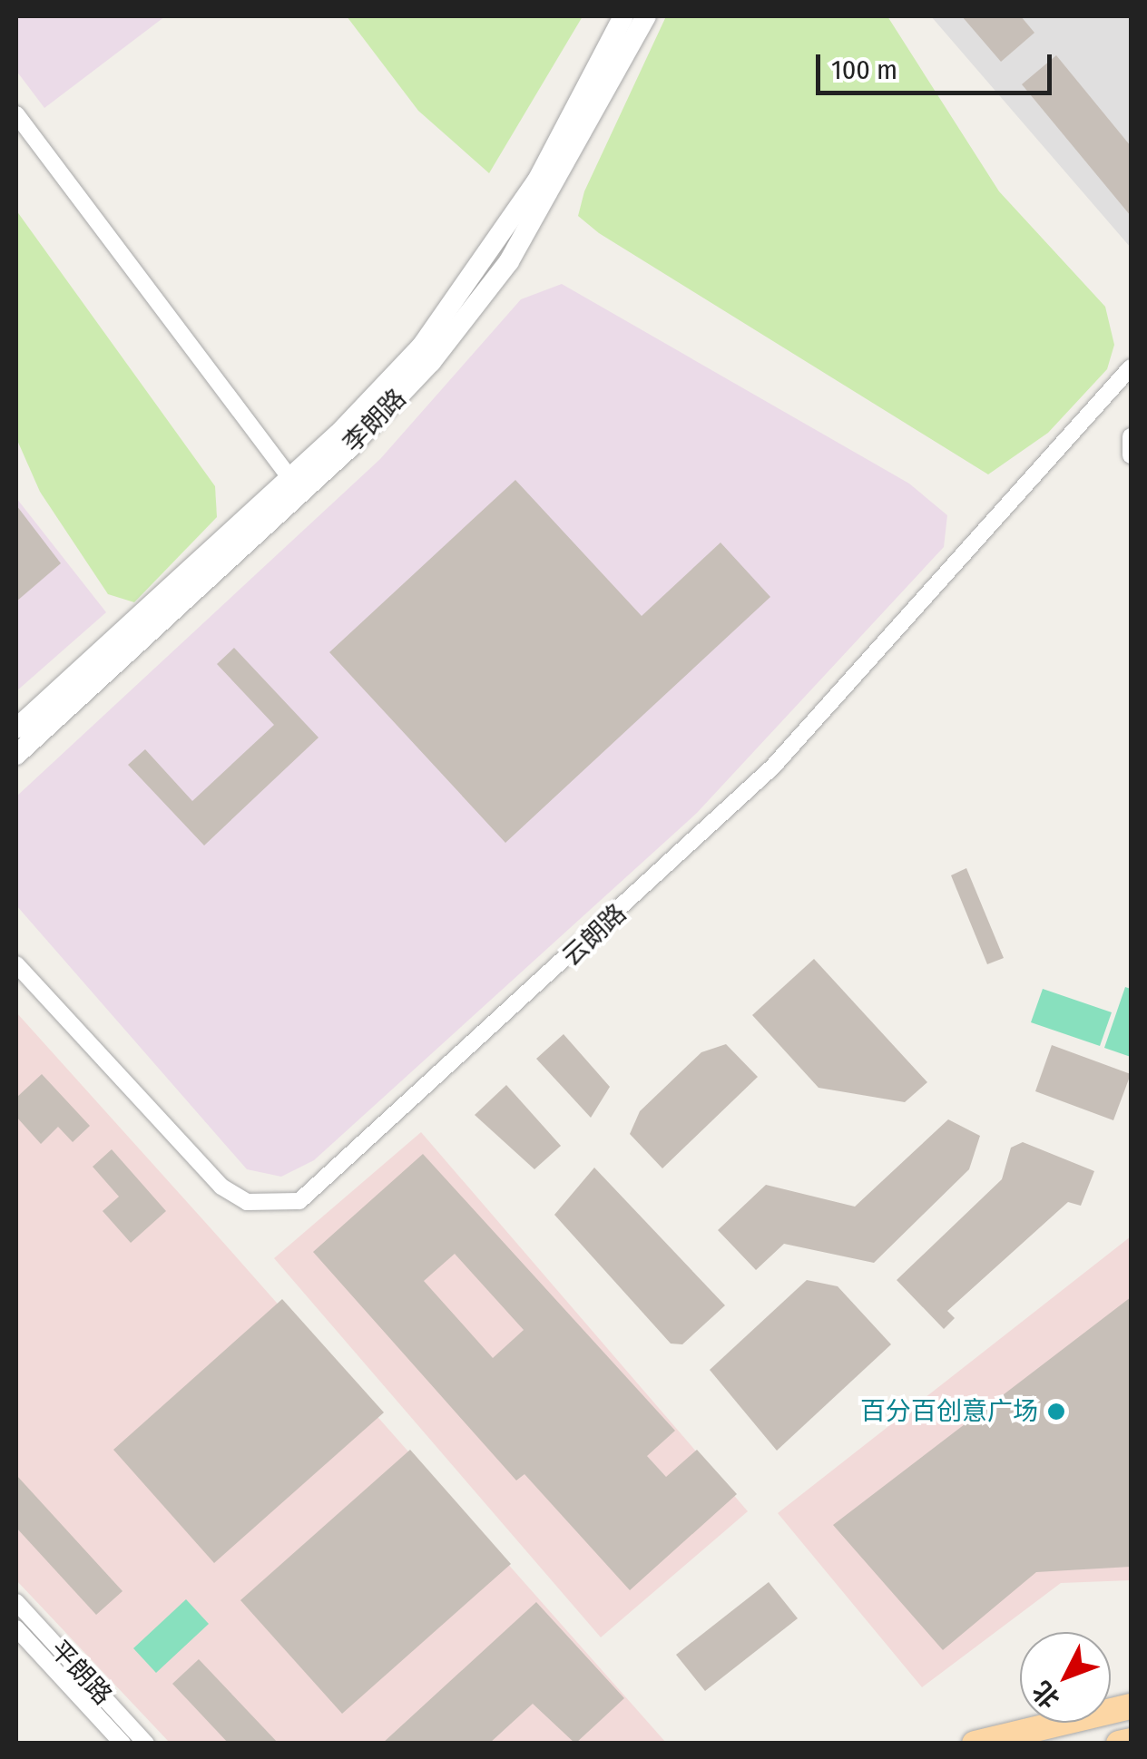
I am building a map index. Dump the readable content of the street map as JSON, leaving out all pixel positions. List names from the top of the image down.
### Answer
{
  "streets": {
    "street": ["李朗路", "云朗路", "平朗路"]
  },
  "places": ["百分百创意广场"],
  "scale_bar": "100 m",
  "north": "bottom left"
}
